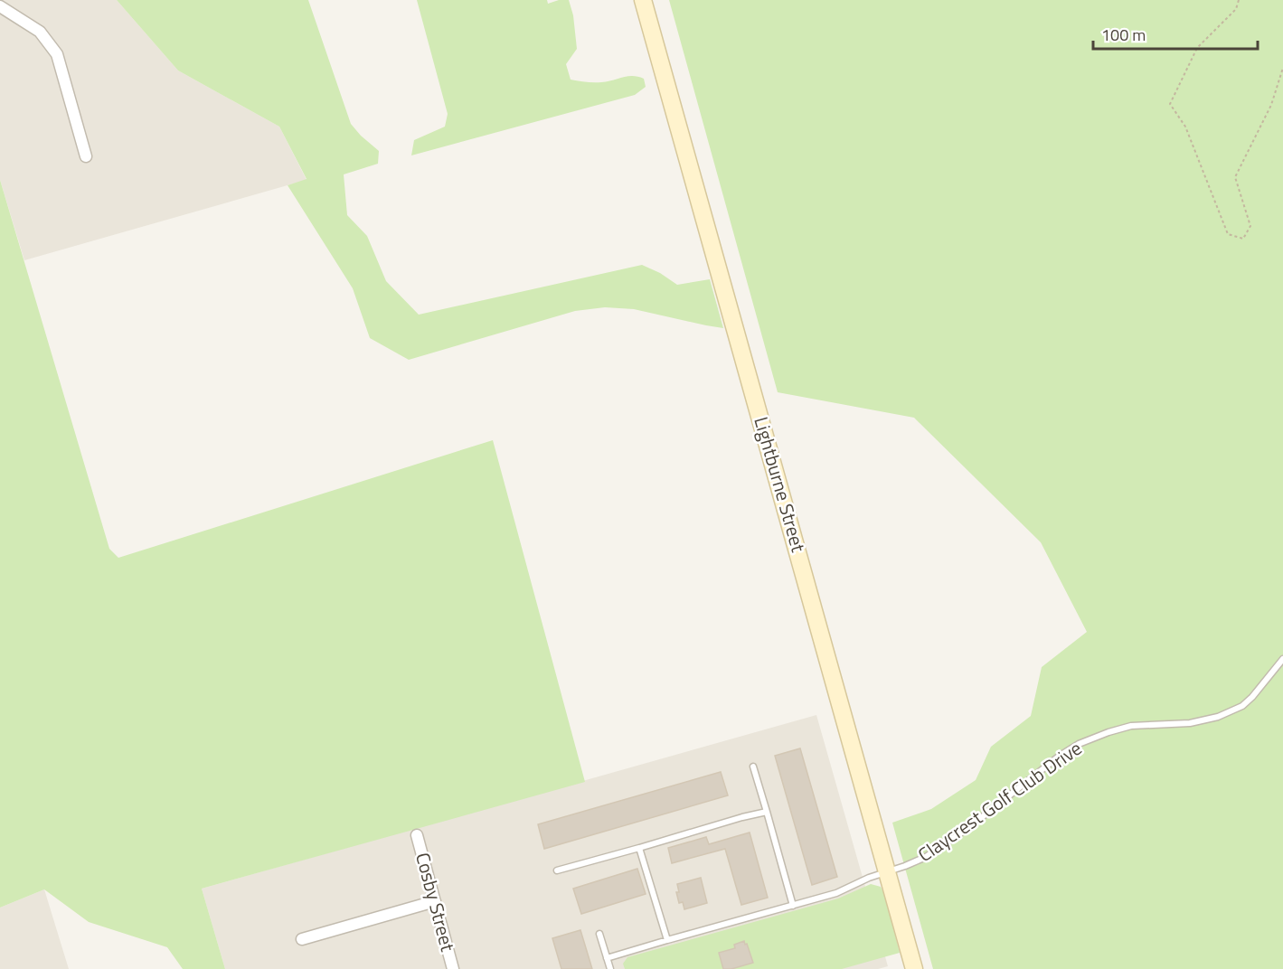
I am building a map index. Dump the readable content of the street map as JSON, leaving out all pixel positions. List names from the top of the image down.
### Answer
{
  "streets": {
    "main road": ["Lightburne Street"],
    "street": ["Cosby Street"],
    "lane": ["Claycrest Golf Club Drive"]
  },
  "crossings": [
    ["Lightburne Street", "Claycrest Golf Club Drive"]
  ],
  "scale_bar": "100 m"
}
